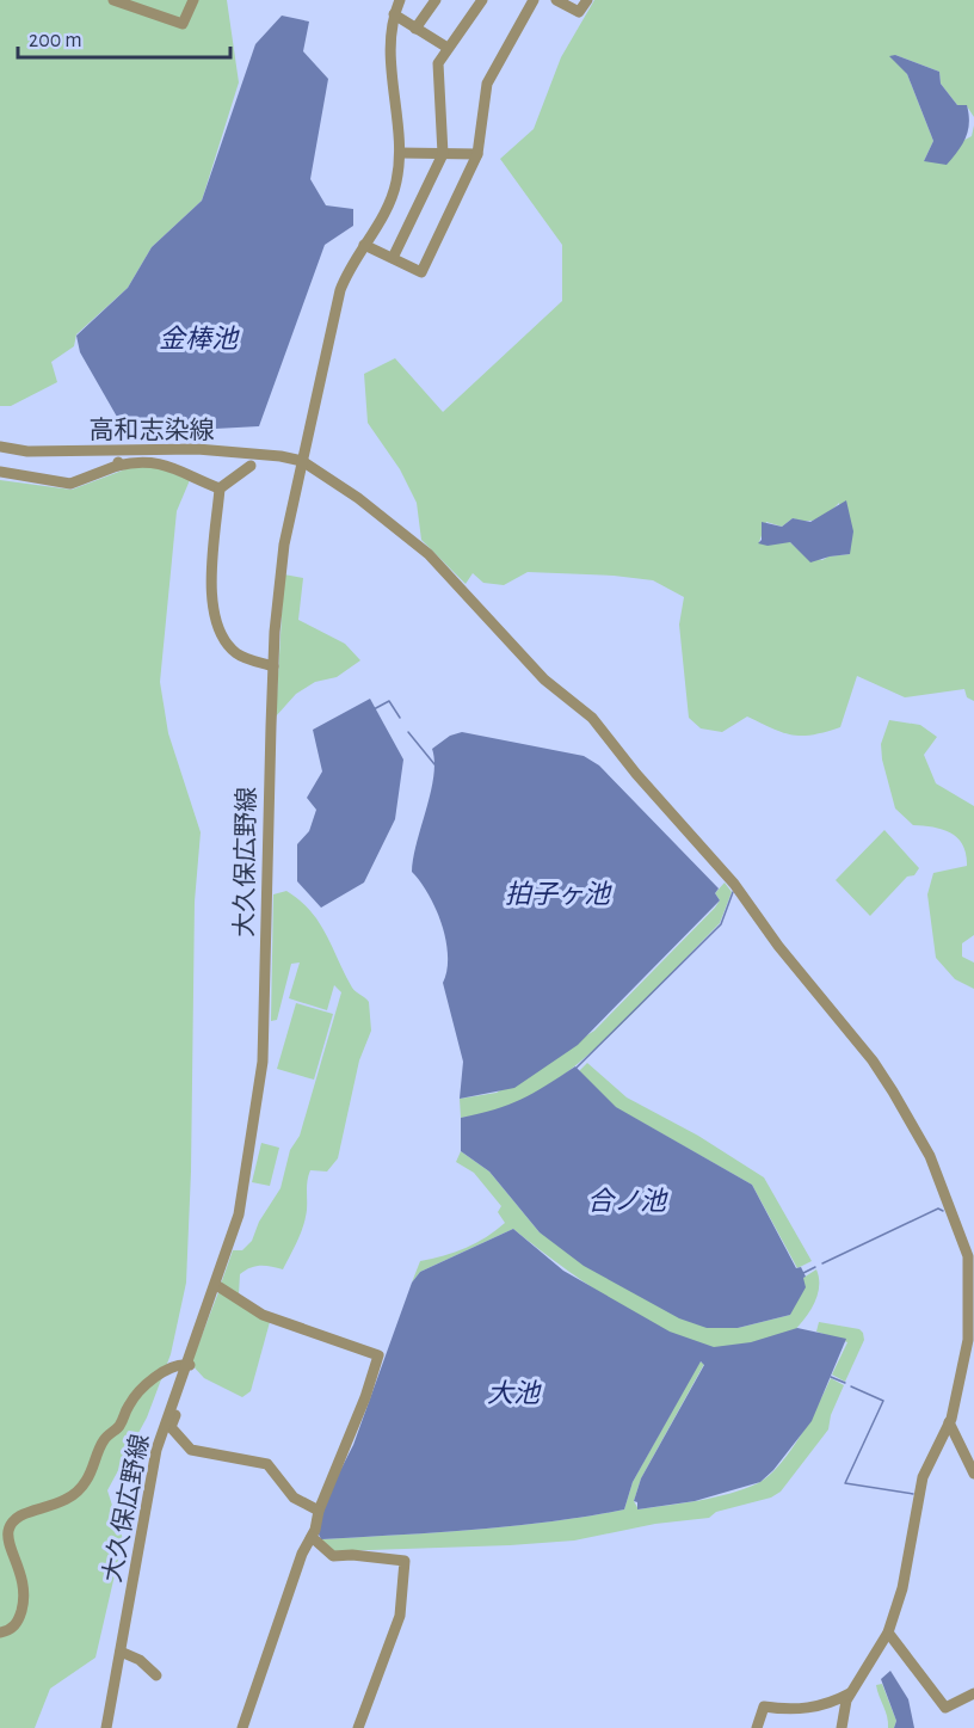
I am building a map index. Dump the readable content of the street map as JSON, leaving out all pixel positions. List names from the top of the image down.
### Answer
{
  "streets": {
    "street": ["高和志染線", "大久保広野線"]
  },
  "crossings": [
    ["高和志染線", "大久保広野線"]
  ],
  "water": [
    "金棒池",
    "拍子ヶ池",
    "合ノ池",
    "大池"
  ],
  "scale_bar": "200 m"
}
